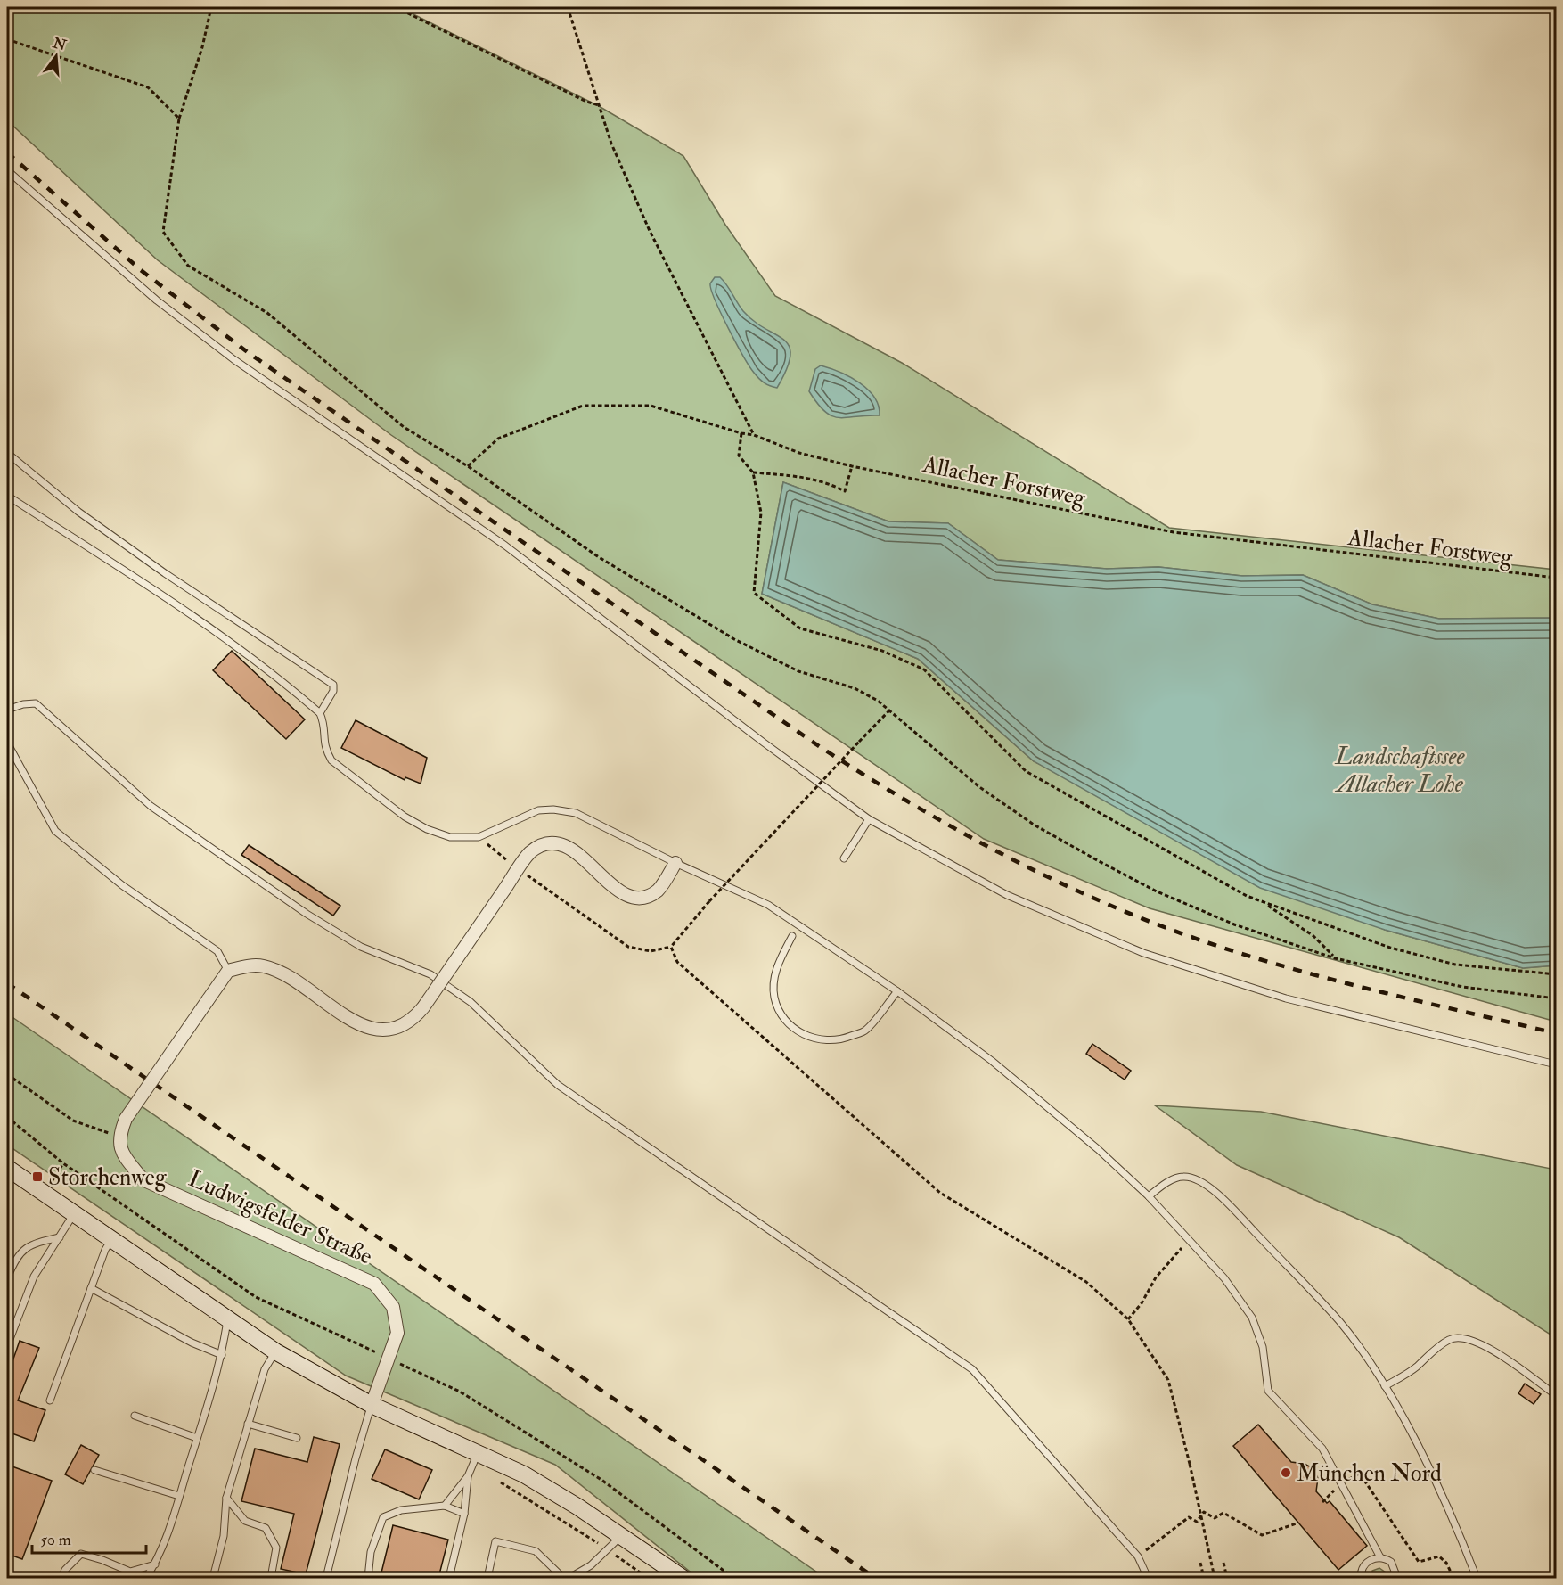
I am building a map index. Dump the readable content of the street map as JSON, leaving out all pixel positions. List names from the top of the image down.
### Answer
{
  "streets": {
    "street": ["Ludwigsfelder Straße"],
    "path": ["Allacher Forstweg"]
  },
  "water": ["Landschaftssee Allacher Lohe"],
  "places": {
    "transit": ["Storchenweg"],
    "other": ["München Nord"]
  },
  "scale_bar": "50 m",
  "north": "top"
}
